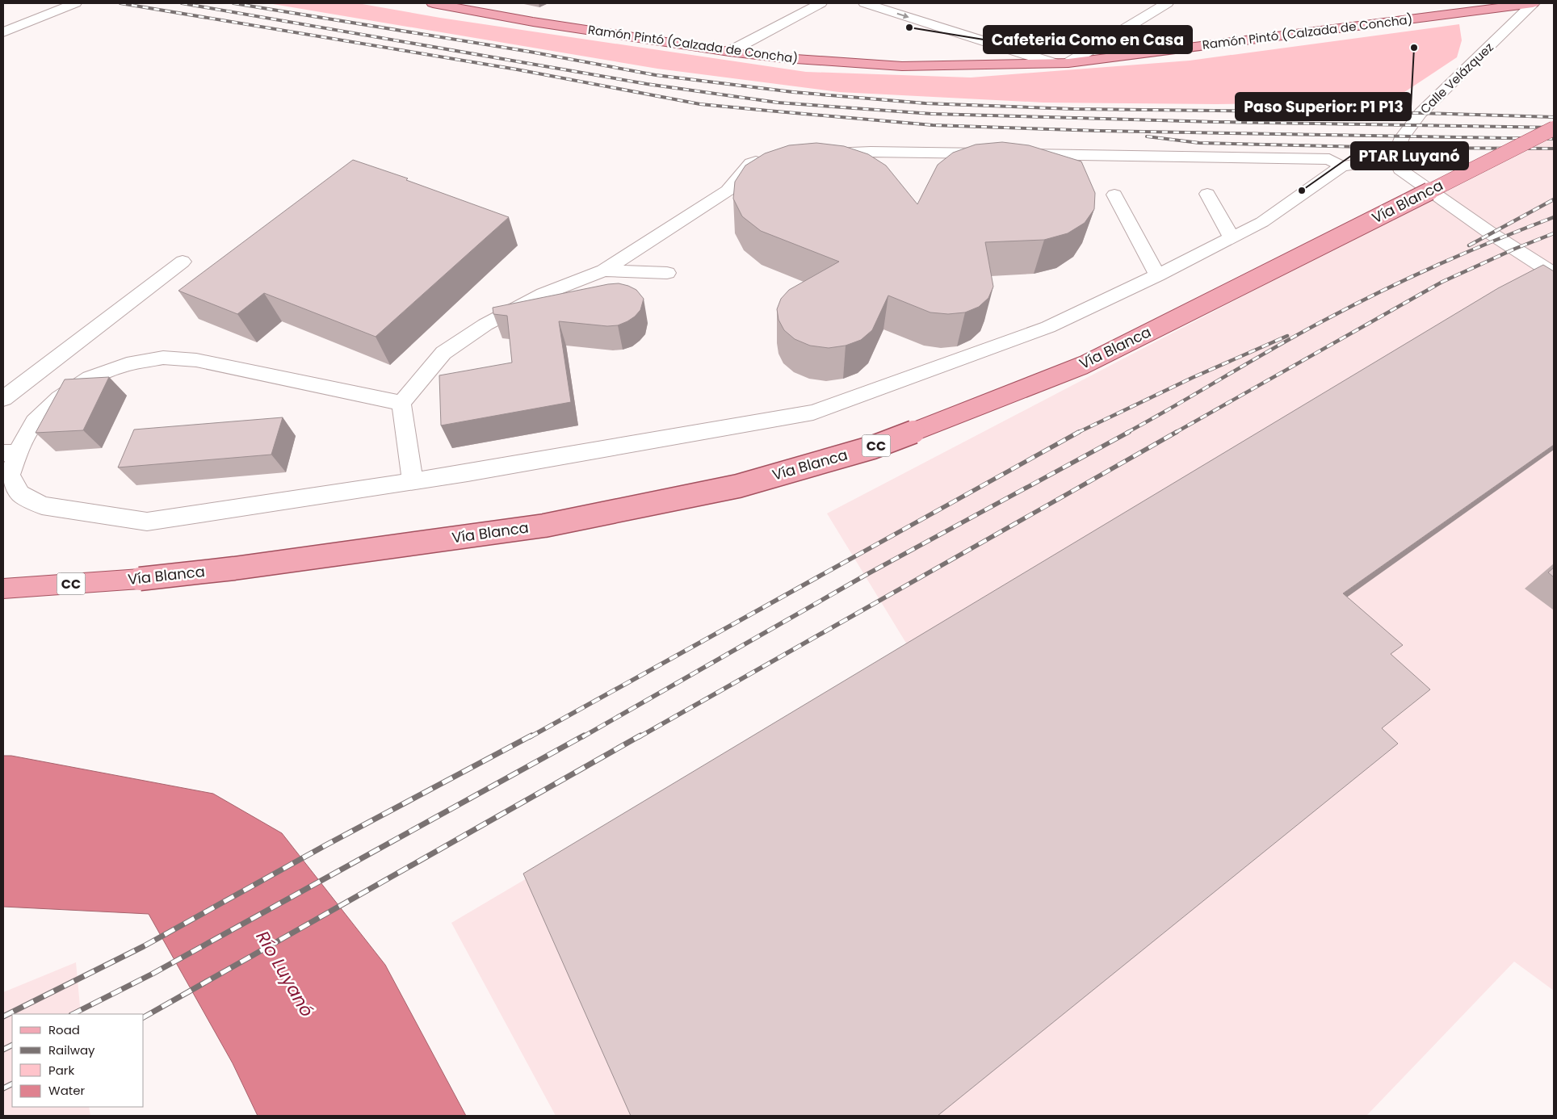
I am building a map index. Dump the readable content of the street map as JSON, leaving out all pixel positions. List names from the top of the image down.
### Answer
{
  "streets": {
    "main road": ["Ramón Pintó (Calzada de Concha)", "Vía Blanca", "CC"],
    "street": ["Calle Velázquez"]
  },
  "crossings": [
    ["Ramón Pintó (Calzada de Concha)", "Calle Velázquez"]
  ],
  "water": ["Río Luyanó"],
  "places": ["Cafeteria Como en Casa", "Paso Superior: P1 P13", "PTAR Luyanó"],
  "legend": [
    "Road",
    "Railway",
    "Park",
    "Water"
  ]
}
